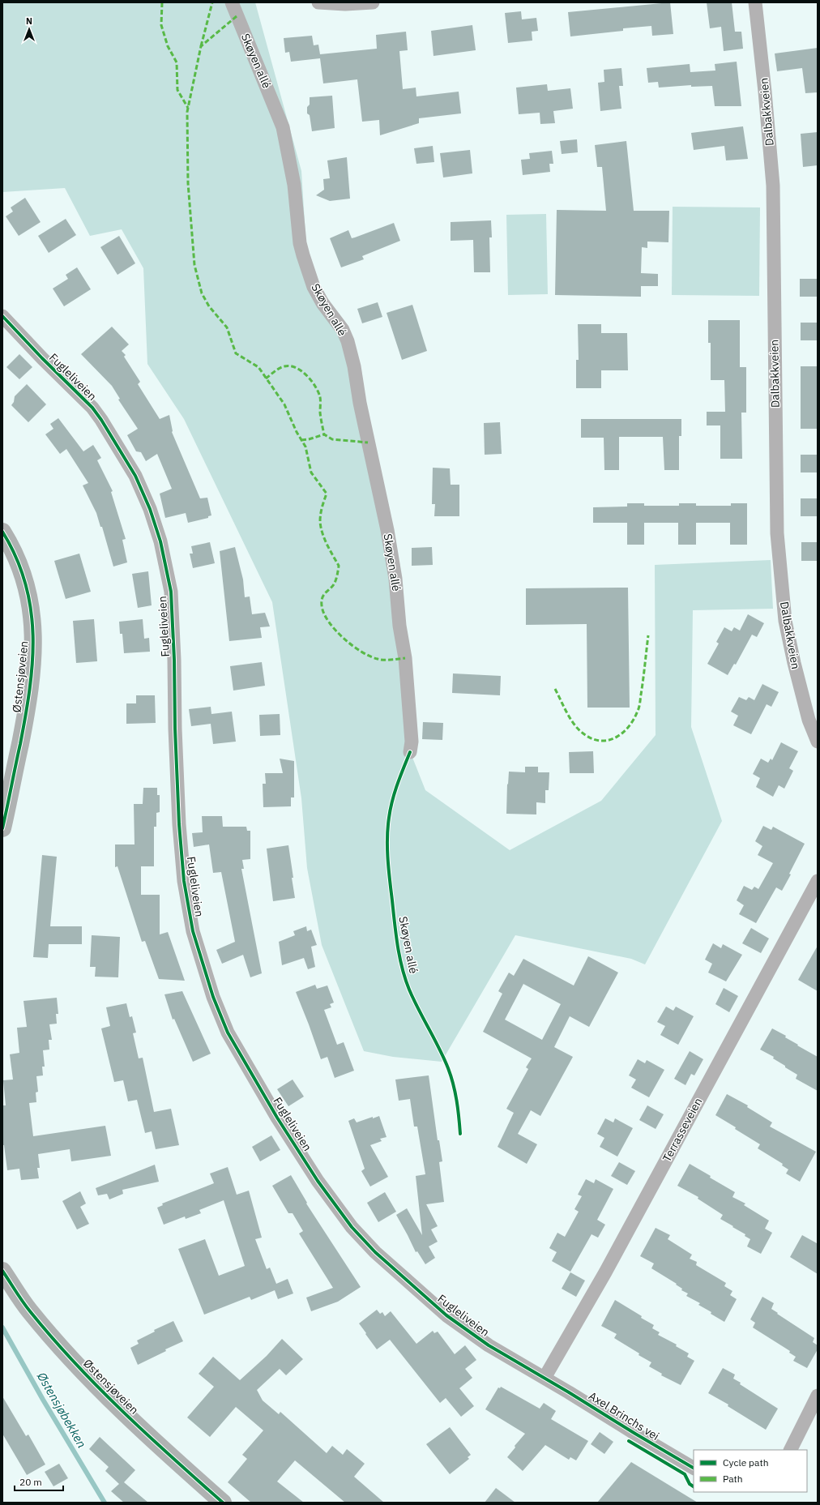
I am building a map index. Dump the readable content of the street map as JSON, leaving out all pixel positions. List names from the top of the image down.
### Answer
{
  "streets": {
    "main road": ["Østensjøveien"],
    "street": [
      "Skøyen allé",
      "Dalbakkveien",
      "Fugleliveien",
      "Terrasseveien",
      "Axel Brinchs vei"
    ]
  },
  "crossings": [
    ["Fugleliveien", "Terrasseveien"],
    ["Fugleliveien", "Axel Brinchs vei"],
    ["Terrasseveien", "Axel Brinchs vei"]
  ],
  "water": ["Østensjøbekken"],
  "legend": ["Cycle path", "Path"],
  "scale_bar": "20 m",
  "north": "top"
}
